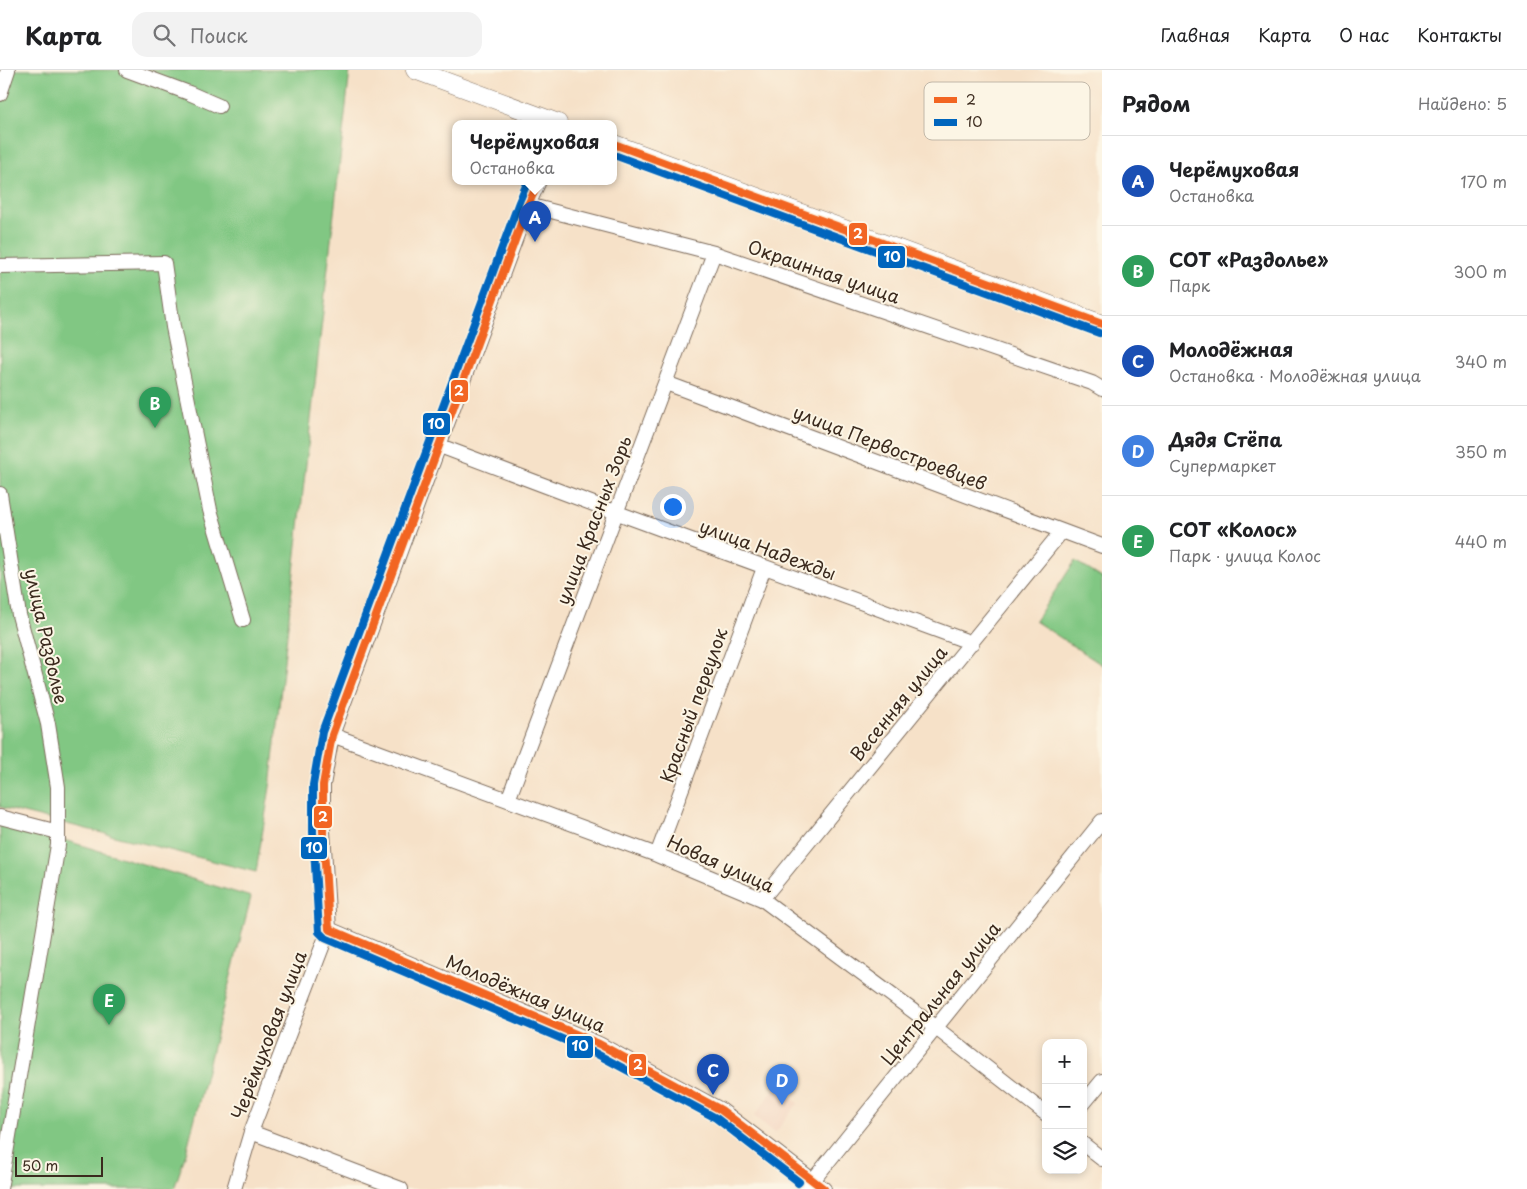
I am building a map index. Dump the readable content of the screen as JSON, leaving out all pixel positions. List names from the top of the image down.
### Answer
{
  "streets": {
    "street": [
      "Окраинная улица",
      "улица Первостроевцев",
      "улица Красных Зорь",
      "улица Надежды",
      "улица Раздолье",
      "Весенняя улица",
      "Красный переулок",
      "Новая улица",
      "Молодёжная улица",
      "Центральная улица",
      "Черёмуховая улица"
    ]
  },
  "crossings": [
    ["Окраинная улица", "улица Красных Зорь"],
    ["Окраинная улица", "Черёмуховая улица"],
    ["улица Первостроевцев", "улица Красных Зорь"],
    ["улица Первостроевцев", "Весенняя улица"],
    ["улица Красных Зорь", "улица Надежды"],
    ["улица Красных Зорь", "Новая улица"],
    ["улица Надежды", "Весенняя улица"],
    ["улица Надежды", "Красный переулок"],
    ["улица Надежды", "Черёмуховая улица"],
    ["Весенняя улица", "Новая улица"],
    ["Красный переулок", "Новая улица"],
    ["Новая улица", "Центральная улица"],
    ["Новая улица", "Черёмуховая улица"],
    ["Молодёжная улица", "Центральная улица"],
    ["Молодёжная улица", "Черёмуховая улица"]
  ],
  "lines": ["transit line 2", "transit line 10"],
  "legend": ["2", "10"],
  "scale_bar": "50 m",
  "page": {
    "header": "Карта",
    "search": "Поиск",
    "nav": [
      "Главная",
      "Карта",
      "О нас",
      "Контакты"
    ],
    "heading": ["Рядом", "Найдено: 5"],
    "popup": ["Черёмуховая", "Остановка"],
    "list": [
      {
        "mark": "A",
        "name": "Черёмуховая",
        "note": "Остановка",
        "value": "170 m"
      },
      {
        "mark": "B",
        "name": "СОТ «Раздолье»",
        "note": "Парк",
        "value": "300 m"
      },
      {
        "mark": "C",
        "name": "Молодёжная",
        "note": "Остановка · Молодёжная улица",
        "value": "340 m"
      },
      {
        "mark": "D",
        "name": "Дядя Стёпа",
        "note": "Супермаркет",
        "value": "350 m"
      },
      {
        "mark": "E",
        "name": "СОТ «Колос»",
        "note": "Парк · улица Колос",
        "value": "440 m"
      }
    ],
    "pins": [
      "A",
      "B",
      "E",
      "C",
      "D"
    ],
    "map_buttons": ["+", "−"],
    "scale": "50 m"
  }
}
